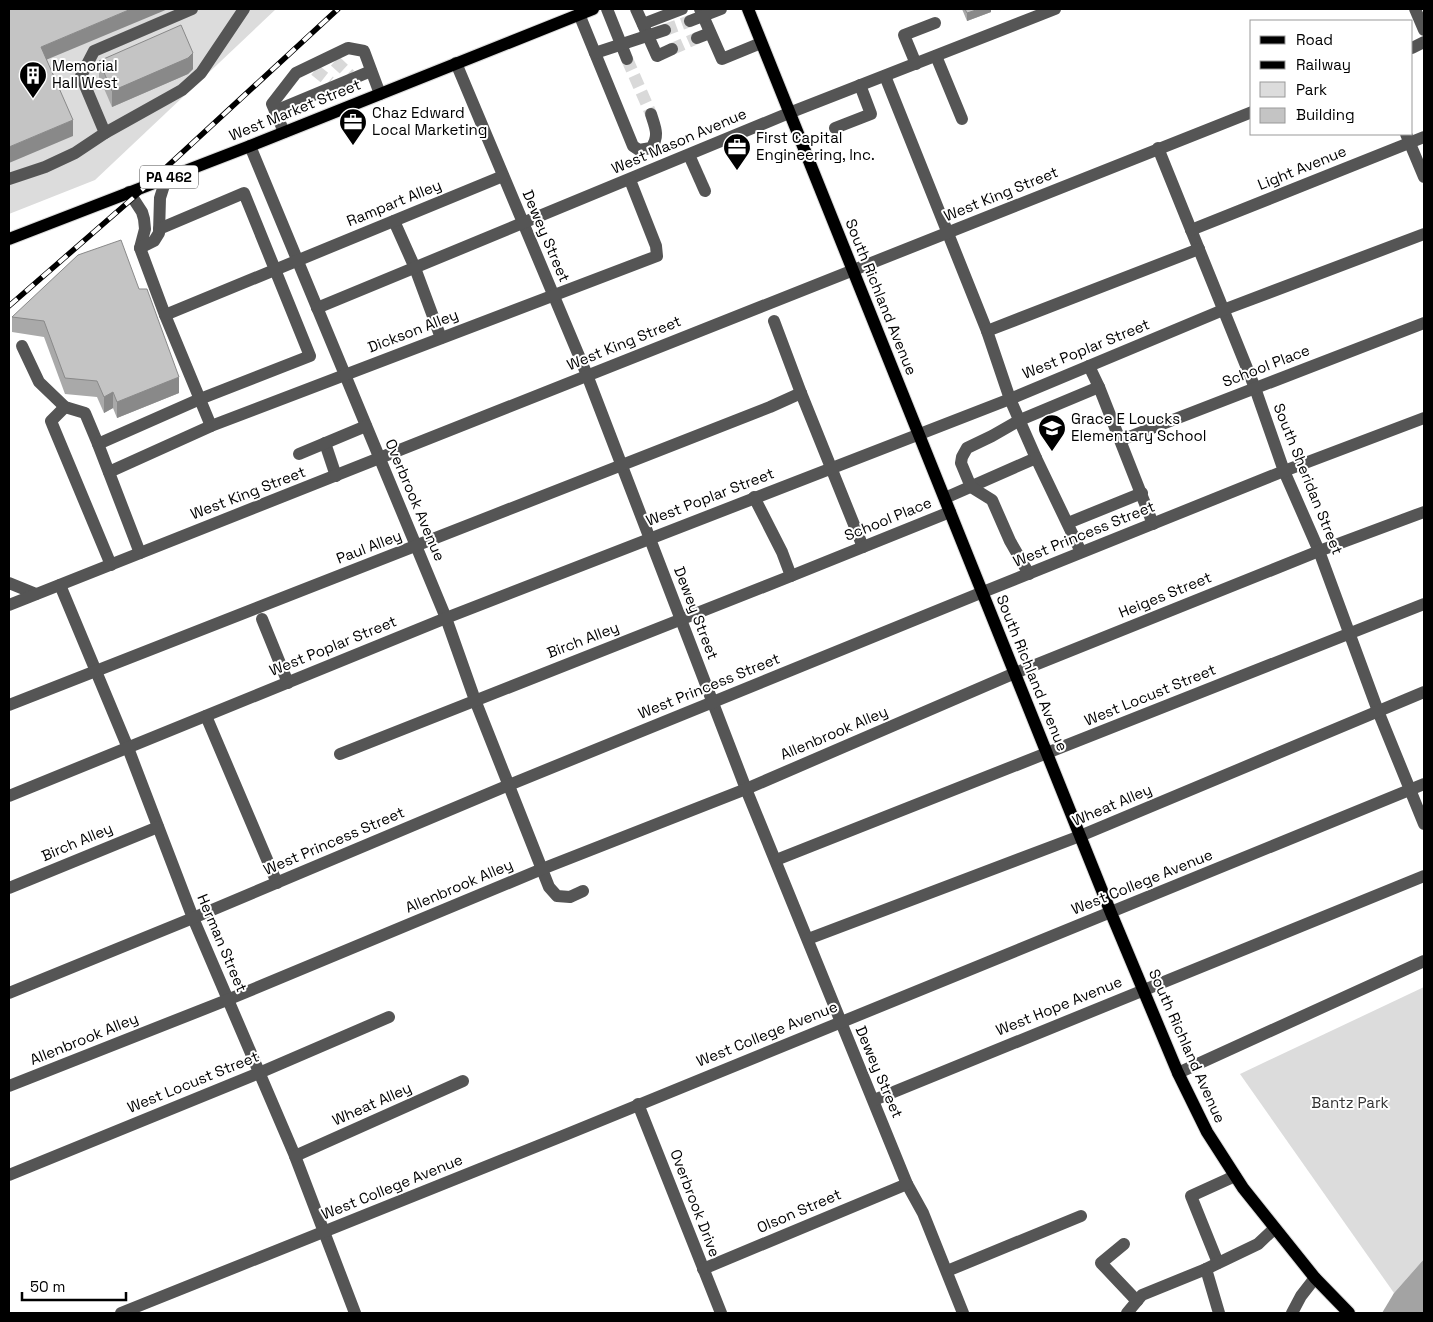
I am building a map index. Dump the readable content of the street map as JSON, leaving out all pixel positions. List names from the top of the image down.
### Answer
{
  "streets": {
    "main road": ["West Market Street", "PA 462", "South Richland Avenue"],
    "street": [
      "West Mason Avenue",
      "Light Avenue",
      "West King Street",
      "Rampart Alley",
      "Dewey Street",
      "Dickson Alley",
      "West Poplar Street",
      "School Place",
      "South Sheridan Street",
      "Overbrook Avenue",
      "West Princess Street",
      "Paul Alley",
      "Heiges Street",
      "Birch Alley",
      "West Locust Street",
      "Allenbrook Alley",
      "Wheat Alley",
      "West College Avenue",
      "Herman Street",
      "West Hope Avenue",
      "Overbrook Drive",
      "Olson Street"
    ]
  },
  "crossings": [
    ["West Market Street", "Dewey Street"],
    ["West Market Street", "Overbrook Avenue"],
    ["West Mason Avenue", "Dewey Street"],
    ["West Mason Avenue", "South Richland Avenue"],
    ["West Mason Avenue", "Dickson Alley"],
    ["West Mason Avenue", "Overbrook Avenue"],
    ["Light Avenue", "South Sheridan Street"],
    ["West King Street", "Dewey Street"],
    ["West King Street", "South Richland Avenue"],
    ["West King Street", "South Sheridan Street"],
    ["West King Street", "Overbrook Avenue"],
    ["West King Street", "Herman Street"],
    ["Rampart Alley", "Dewey Street"],
    ["Rampart Alley", "Overbrook Avenue"],
    ["Dewey Street", "Dickson Alley"],
    ["Dewey Street", "West Poplar Street"],
    ["Dewey Street", "West Princess Street"],
    ["Dewey Street", "Paul Alley"],
    ["Dewey Street", "Birch Alley"],
    ["Dewey Street", "West Locust Street"],
    ["Dewey Street", "Allenbrook Alley"],
    ["Dewey Street", "Wheat Alley"],
    ["Dewey Street", "West College Avenue"],
    ["Dewey Street", "West Hope Avenue"],
    ["Dewey Street", "Olson Street"],
    ["South Richland Avenue", "West Poplar Street"],
    ["South Richland Avenue", "School Place"],
    ["South Richland Avenue", "West Princess Street"],
    ["South Richland Avenue", "Heiges Street"],
    ["South Richland Avenue", "West Locust Street"],
    ["South Richland Avenue", "Wheat Alley"],
    ["South Richland Avenue", "West College Avenue"],
    ["South Richland Avenue", "West Hope Avenue"],
    ["Dickson Alley", "Overbrook Avenue"],
    ["West Poplar Street", "South Sheridan Street"],
    ["West Poplar Street", "Overbrook Avenue"],
    ["West Poplar Street", "Herman Street"],
    ["School Place", "South Sheridan Street"],
    ["School Place", "Birch Alley"],
    ["South Sheridan Street", "West Princess Street"],
    ["South Sheridan Street", "Heiges Street"],
    ["South Sheridan Street", "West Locust Street"],
    ["South Sheridan Street", "Wheat Alley"],
    ["South Sheridan Street", "West College Avenue"],
    ["Overbrook Avenue", "West Princess Street"],
    ["Overbrook Avenue", "Paul Alley"],
    ["Overbrook Avenue", "Birch Alley"],
    ["Overbrook Avenue", "Allenbrook Alley"],
    ["West Princess Street", "Herman Street"],
    ["Paul Alley", "Herman Street"],
    ["Heiges Street", "Allenbrook Alley"],
    ["Birch Alley", "Herman Street"],
    ["West Locust Street", "Herman Street"],
    ["Allenbrook Alley", "Herman Street"],
    ["Wheat Alley", "Herman Street"],
    ["West College Avenue", "Herman Street"],
    ["West College Avenue", "Overbrook Drive"],
    ["Overbrook Drive", "Olson Street"]
  ],
  "parks": ["Bantz Park"],
  "places": {
    "building": ["Memorial Hall West"],
    "office": ["Chaz Edward Local Marketing", "First Capital Engineering, Inc."],
    "school or university": ["Grace E Loucks Elementary School"]
  },
  "legend": [
    "Road",
    "Railway",
    "Park",
    "Building"
  ],
  "scale_bar": "50 m"
}
